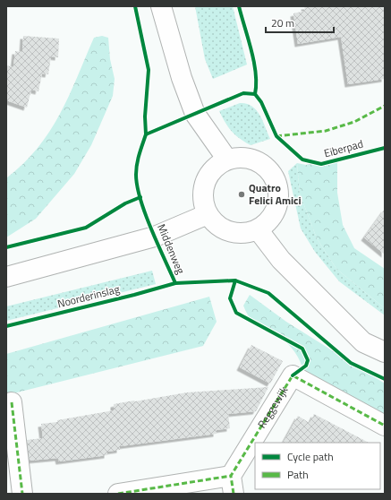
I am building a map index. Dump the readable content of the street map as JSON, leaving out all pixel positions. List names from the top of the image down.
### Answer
{
  "streets": {
    "main road": ["Reggewijk"],
    "cycle path": ["Eiberpad", "Middenweg"]
  },
  "places": ["Quatro Felici Amici"],
  "legend": ["Cycle path", "Path"],
  "scale_bar": "20 m"
}
